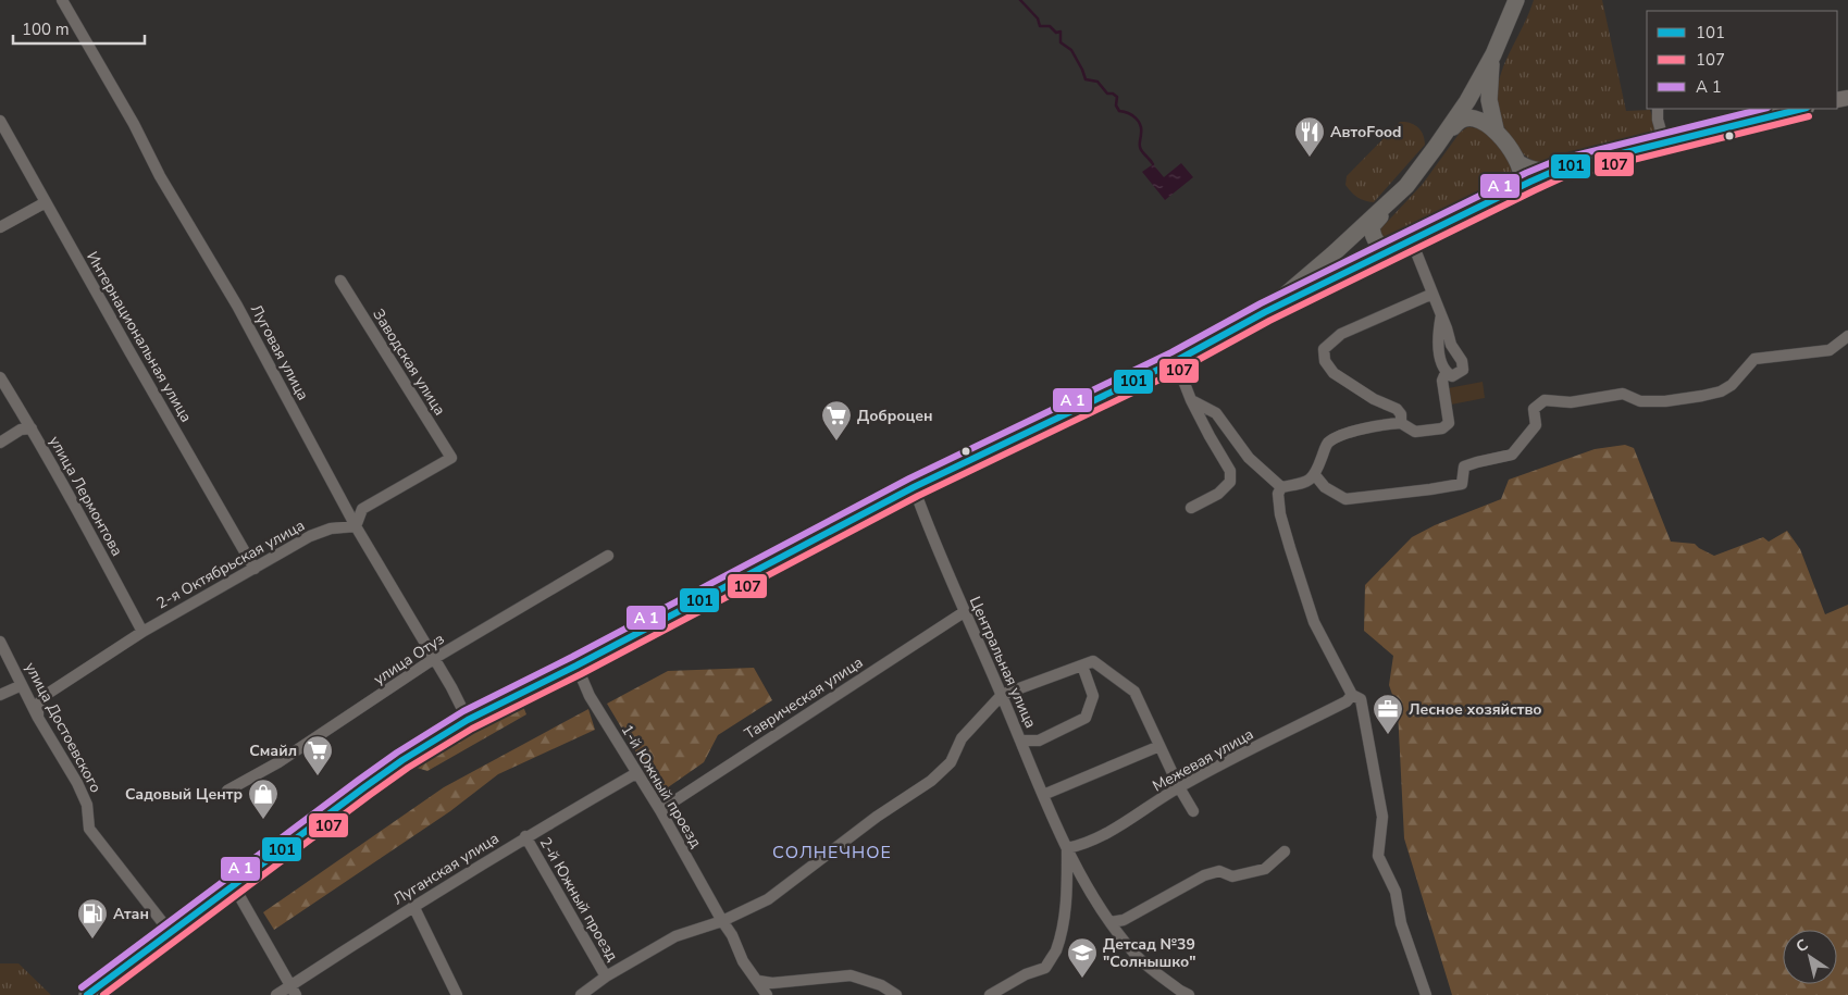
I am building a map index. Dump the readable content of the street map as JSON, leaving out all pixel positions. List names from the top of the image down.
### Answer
{
  "streets": {
    "street": [
      "Интернациональная улица",
      "Луговая улица",
      "Заводская улица",
      "улица Лермонтова",
      "2-я Октябрьская улица",
      "улица Отуз",
      "Центральная улица",
      "Таврическая улица",
      "улица Достоевского",
      "Межевая улица",
      "1-й Южный проезд",
      "Луганская улица",
      "2-й Южный проезд"
    ]
  },
  "crossings": [
    ["Интернациональная улица", "2-я Октябрьская улица"],
    ["Луговая улица", "Заводская улица"],
    ["Луговая улица", "2-я Октябрьская улица"],
    ["Луговая улица", "улица Отуз"],
    ["Заводская улица", "2-я Октябрьская улица"],
    ["улица Лермонтова", "2-я Октябрьская улица"],
    ["2-я Октябрьская улица", "улица Достоевского"],
    ["Центральная улица", "Таврическая улица"],
    ["Центральная улица", "Межевая улица"],
    ["Таврическая улица", "1-й Южный проезд"],
    ["1-й Южный проезд", "Луганская улица"],
    ["Луганская улица", "2-й Южный проезд"]
  ],
  "districts": ["СОЛНЕЧНОЕ"],
  "places": {
    "restaurant": ["АвтоFood"],
    "supermarket": ["Доброцен", "Смайл"],
    "office": ["Лесное хозяйство"],
    "shop": ["Садовый Центр"],
    "fuel station": ["Атан"],
    "school or university": ["Детсад №39 \"Солнышко\""]
  },
  "lines": ["transit line 101", "transit line 107"],
  "legend": ["101", "107", "A 1"],
  "scale_bar": "100 m",
  "north": "top left"
}
